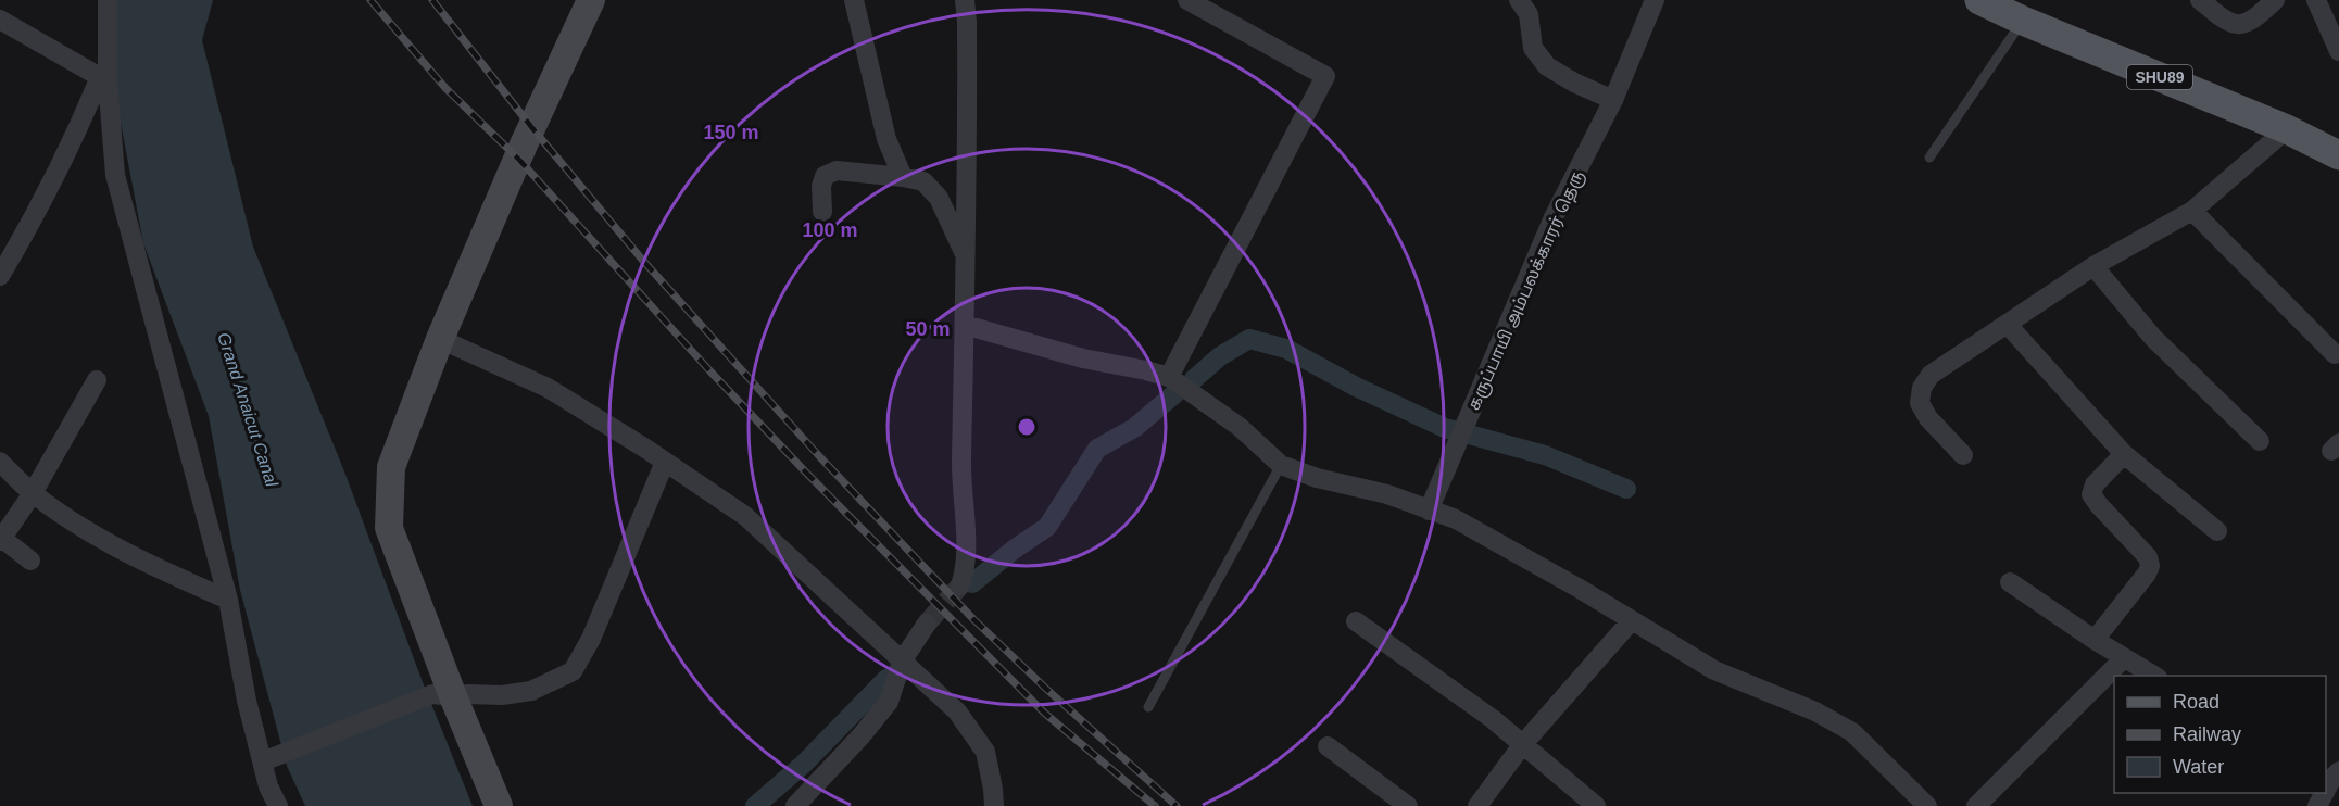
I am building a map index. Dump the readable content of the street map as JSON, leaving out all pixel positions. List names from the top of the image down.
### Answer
{
  "streets": {
    "main road": ["SHU89"],
    "street": ["கருப்பாயி அம்பலக்காரர் தெரு"]
  },
  "water": ["Grand Anaicut Canal"],
  "legend": ["Road", "Railway", "Water"],
  "rings": ["150 m", "100 m", "50 m"]
}
